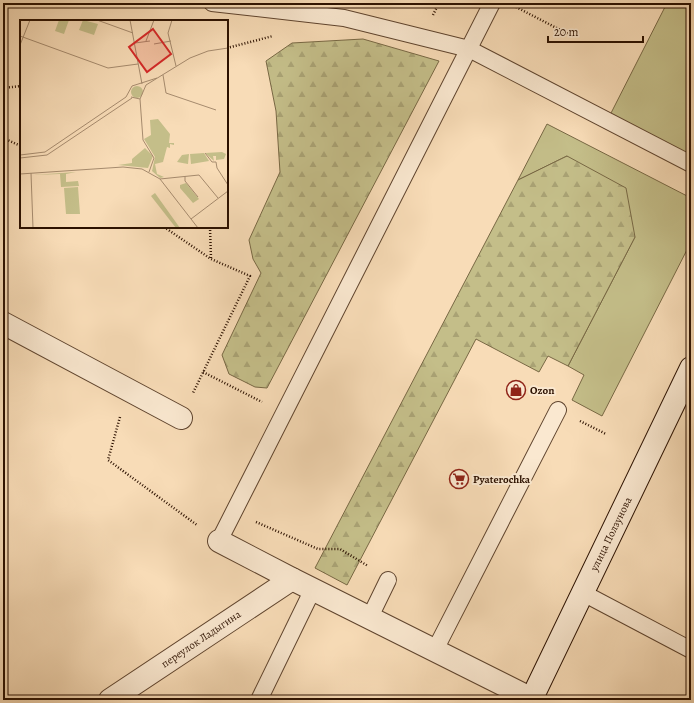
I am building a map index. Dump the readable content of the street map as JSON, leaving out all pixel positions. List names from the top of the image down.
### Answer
{
  "streets": {
    "street": ["улица Ползунова", "переулок Ладыгина"]
  },
  "places": {
    "shop": ["Ozon"],
    "supermarket": ["Pyaterochka"]
  },
  "scale_bar": "20 m"
}
